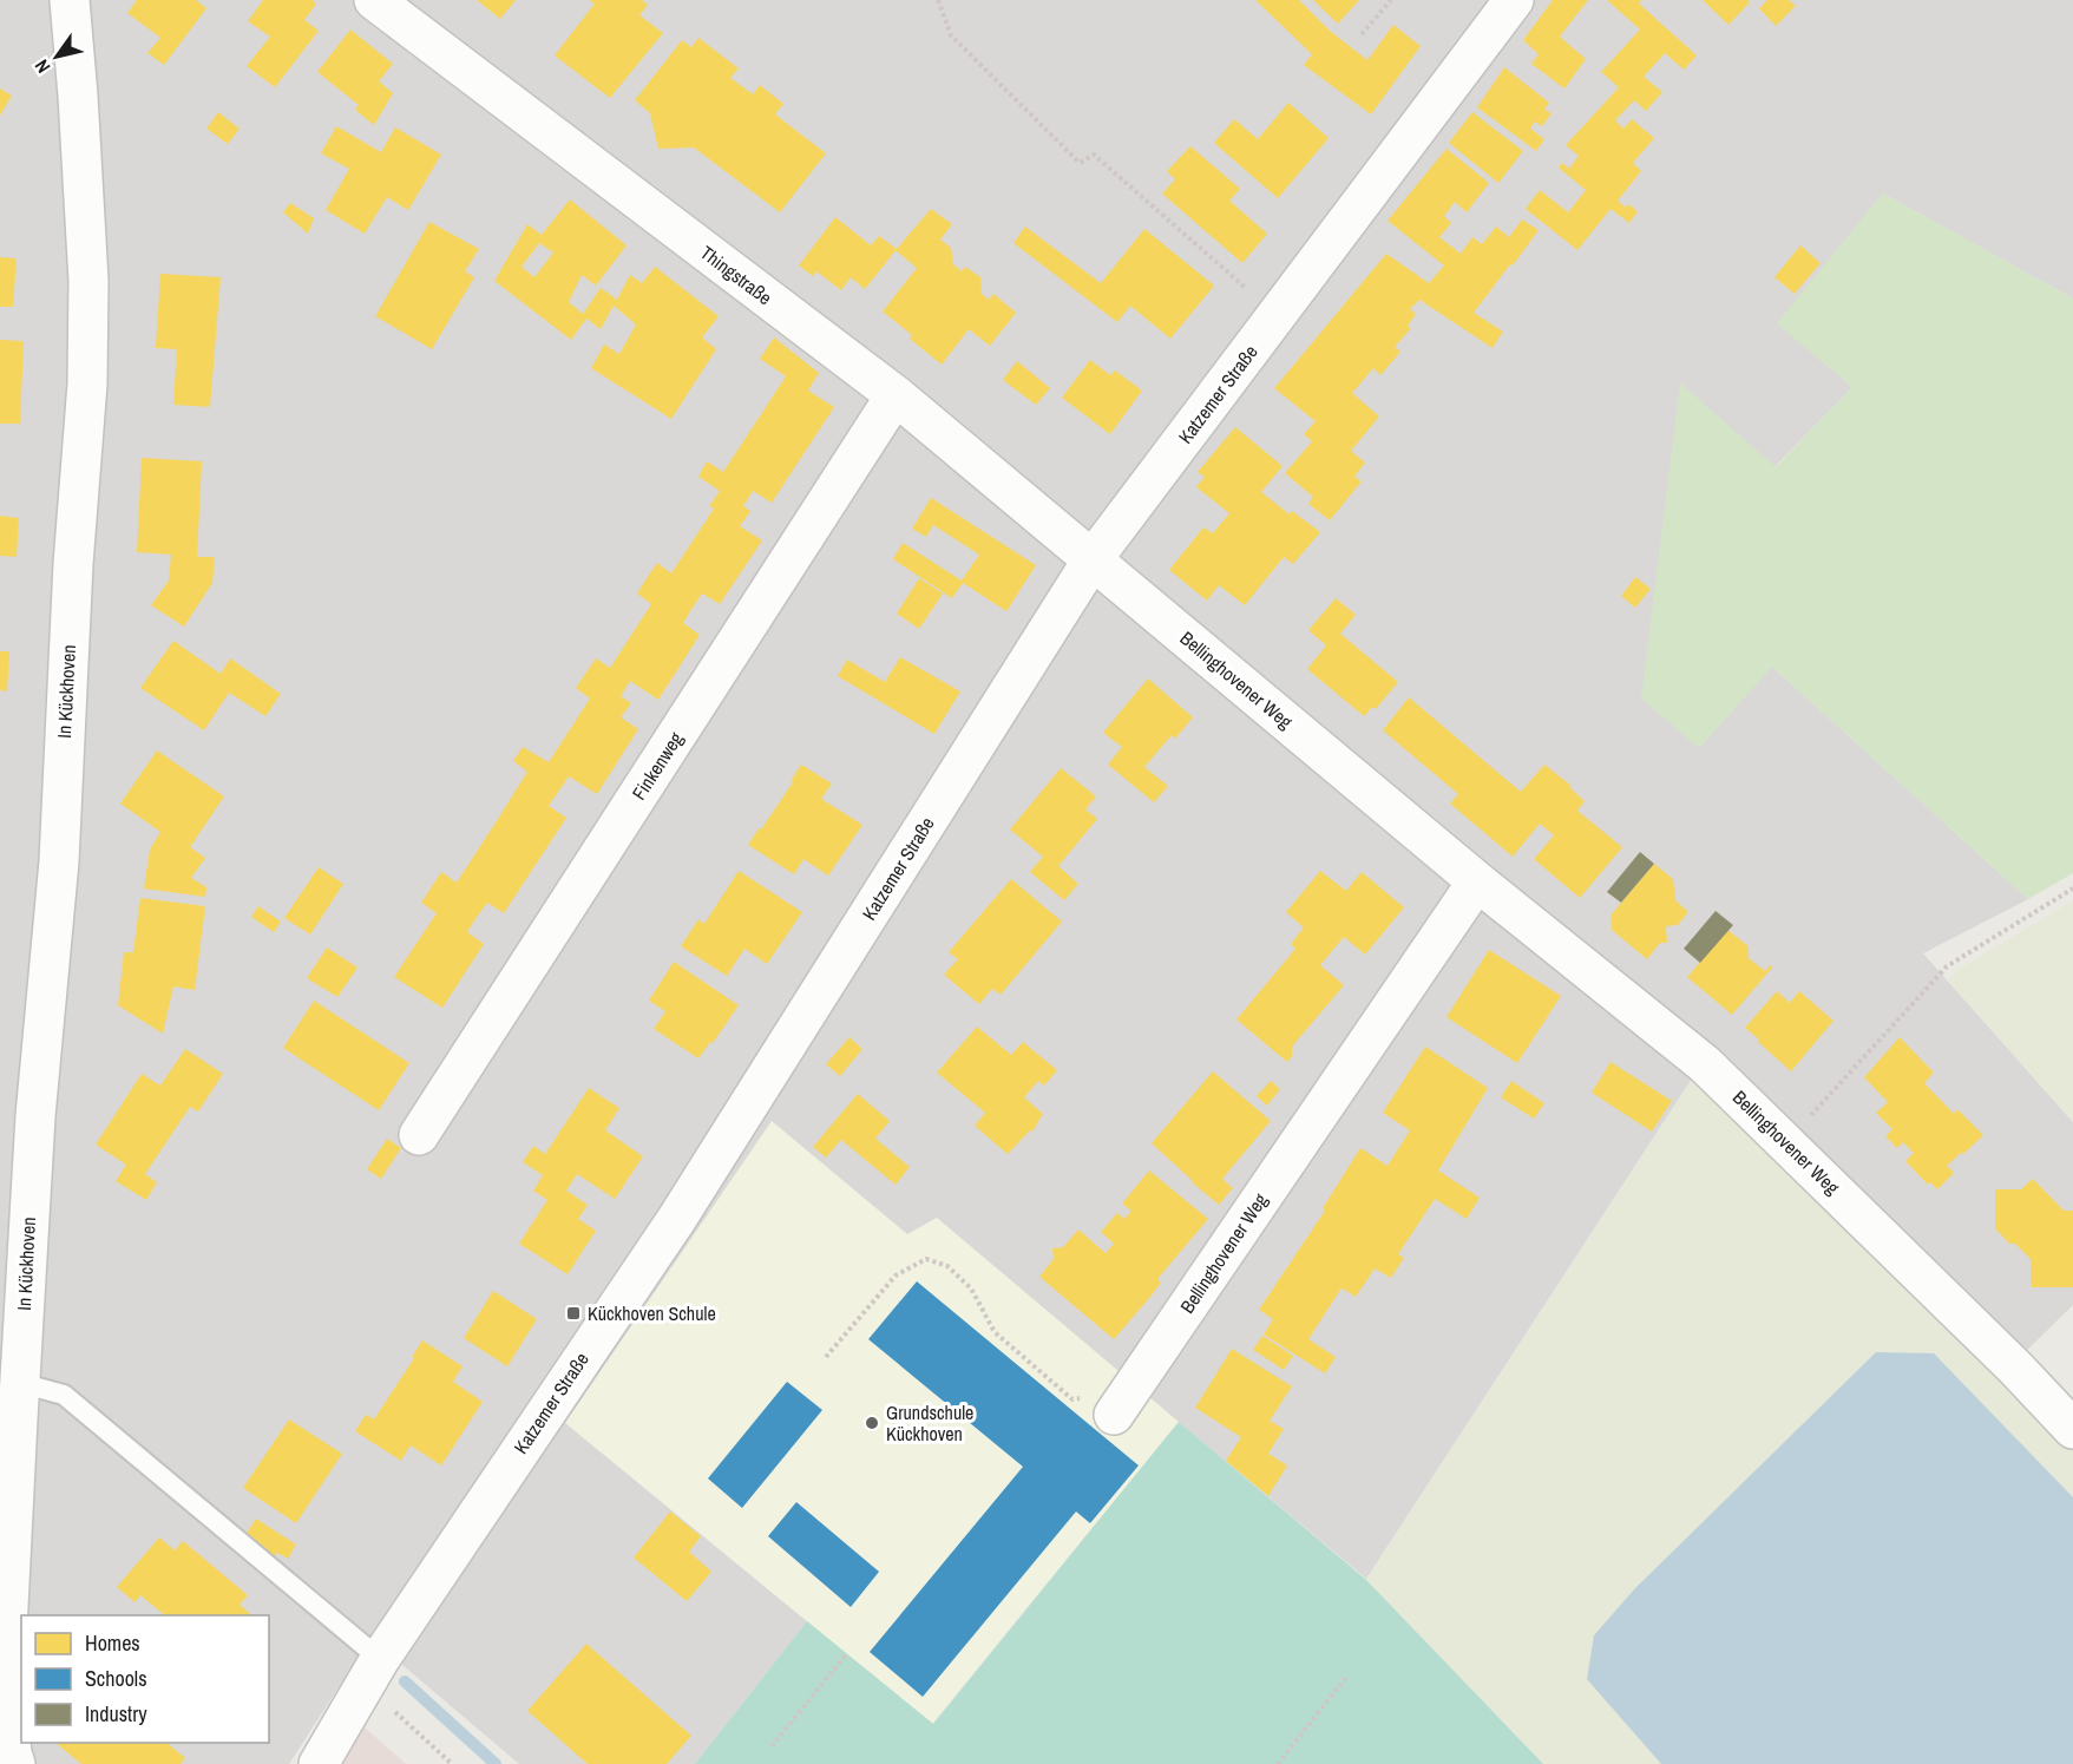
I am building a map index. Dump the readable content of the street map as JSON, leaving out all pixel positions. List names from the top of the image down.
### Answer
{
  "streets": {
    "street": [
      "Thingstraße",
      "Katzemer Straße",
      "Bellinghovener Weg",
      "In Kückhoven",
      "Finkenweg"
    ]
  },
  "crossings": [
    ["Thingstraße", "Katzemer Straße"],
    ["Thingstraße", "Bellinghovener Weg"],
    ["Thingstraße", "Finkenweg"],
    ["Katzemer Straße", "Bellinghovener Weg"]
  ],
  "places": {
    "transit": ["Kückhoven Schule"],
    "other": ["Grundschule Kückhoven"]
  },
  "legend": ["Homes", "Schools", "Industry"],
  "north": "bottom left"
}
